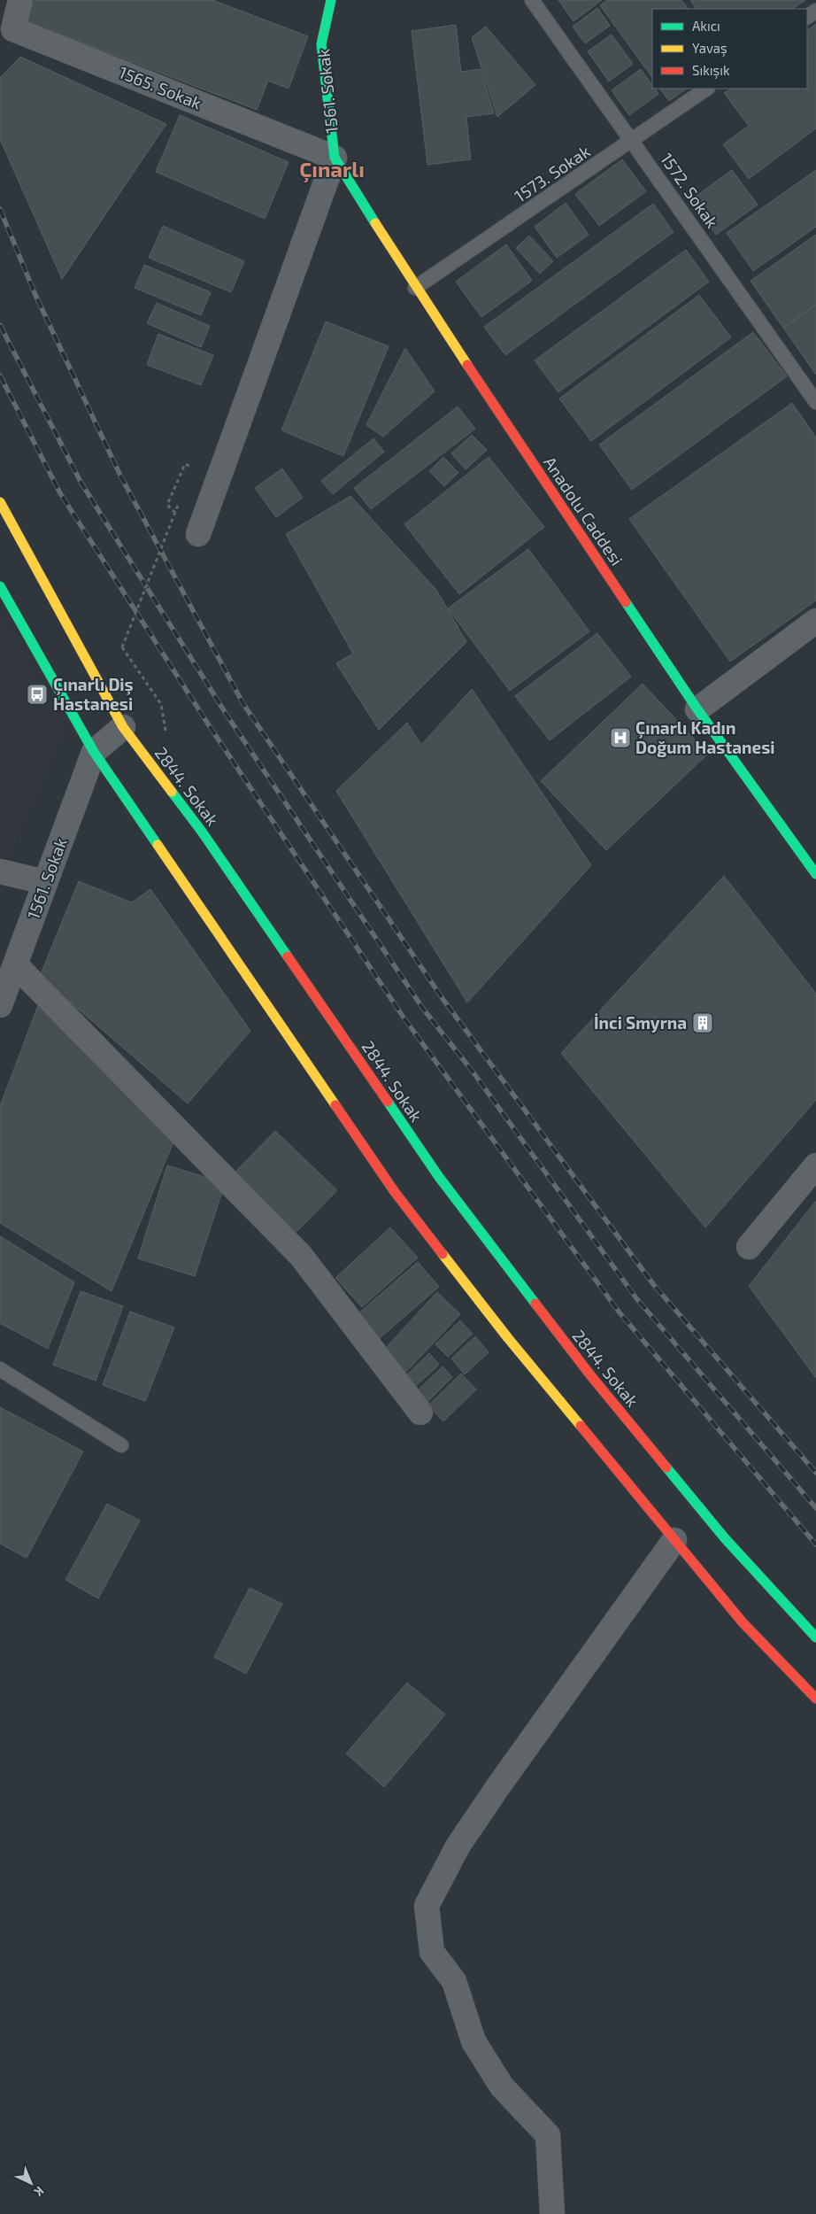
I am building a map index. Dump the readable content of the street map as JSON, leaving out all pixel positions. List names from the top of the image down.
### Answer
{
  "streets": {
    "main road": ["1561. Sokak", "Anadolu Caddesi", "2844. Sokak"],
    "street": ["1565. Sokak"],
    "lane": ["1573. Sokak", "1572. Sokak"]
  },
  "crossings": [
    ["1565. Sokak", "1561. Sokak"],
    ["1565. Sokak", "Anadolu Caddesi"],
    ["1561. Sokak", "Anadolu Caddesi"],
    ["1573. Sokak", "1572. Sokak"],
    ["1573. Sokak", "Anadolu Caddesi"]
  ],
  "districts": ["Çınarlı"],
  "places": {
    "bus stop": ["Çınarlı Diş Hastanesi"],
    "hospital": ["Çınarlı Kadın Doğum Hastanesi"],
    "building": ["İnci Smyrna"]
  },
  "legend": ["Akıcı", "Yavaş", "Sıkışık"],
  "north": "bottom right"
}
